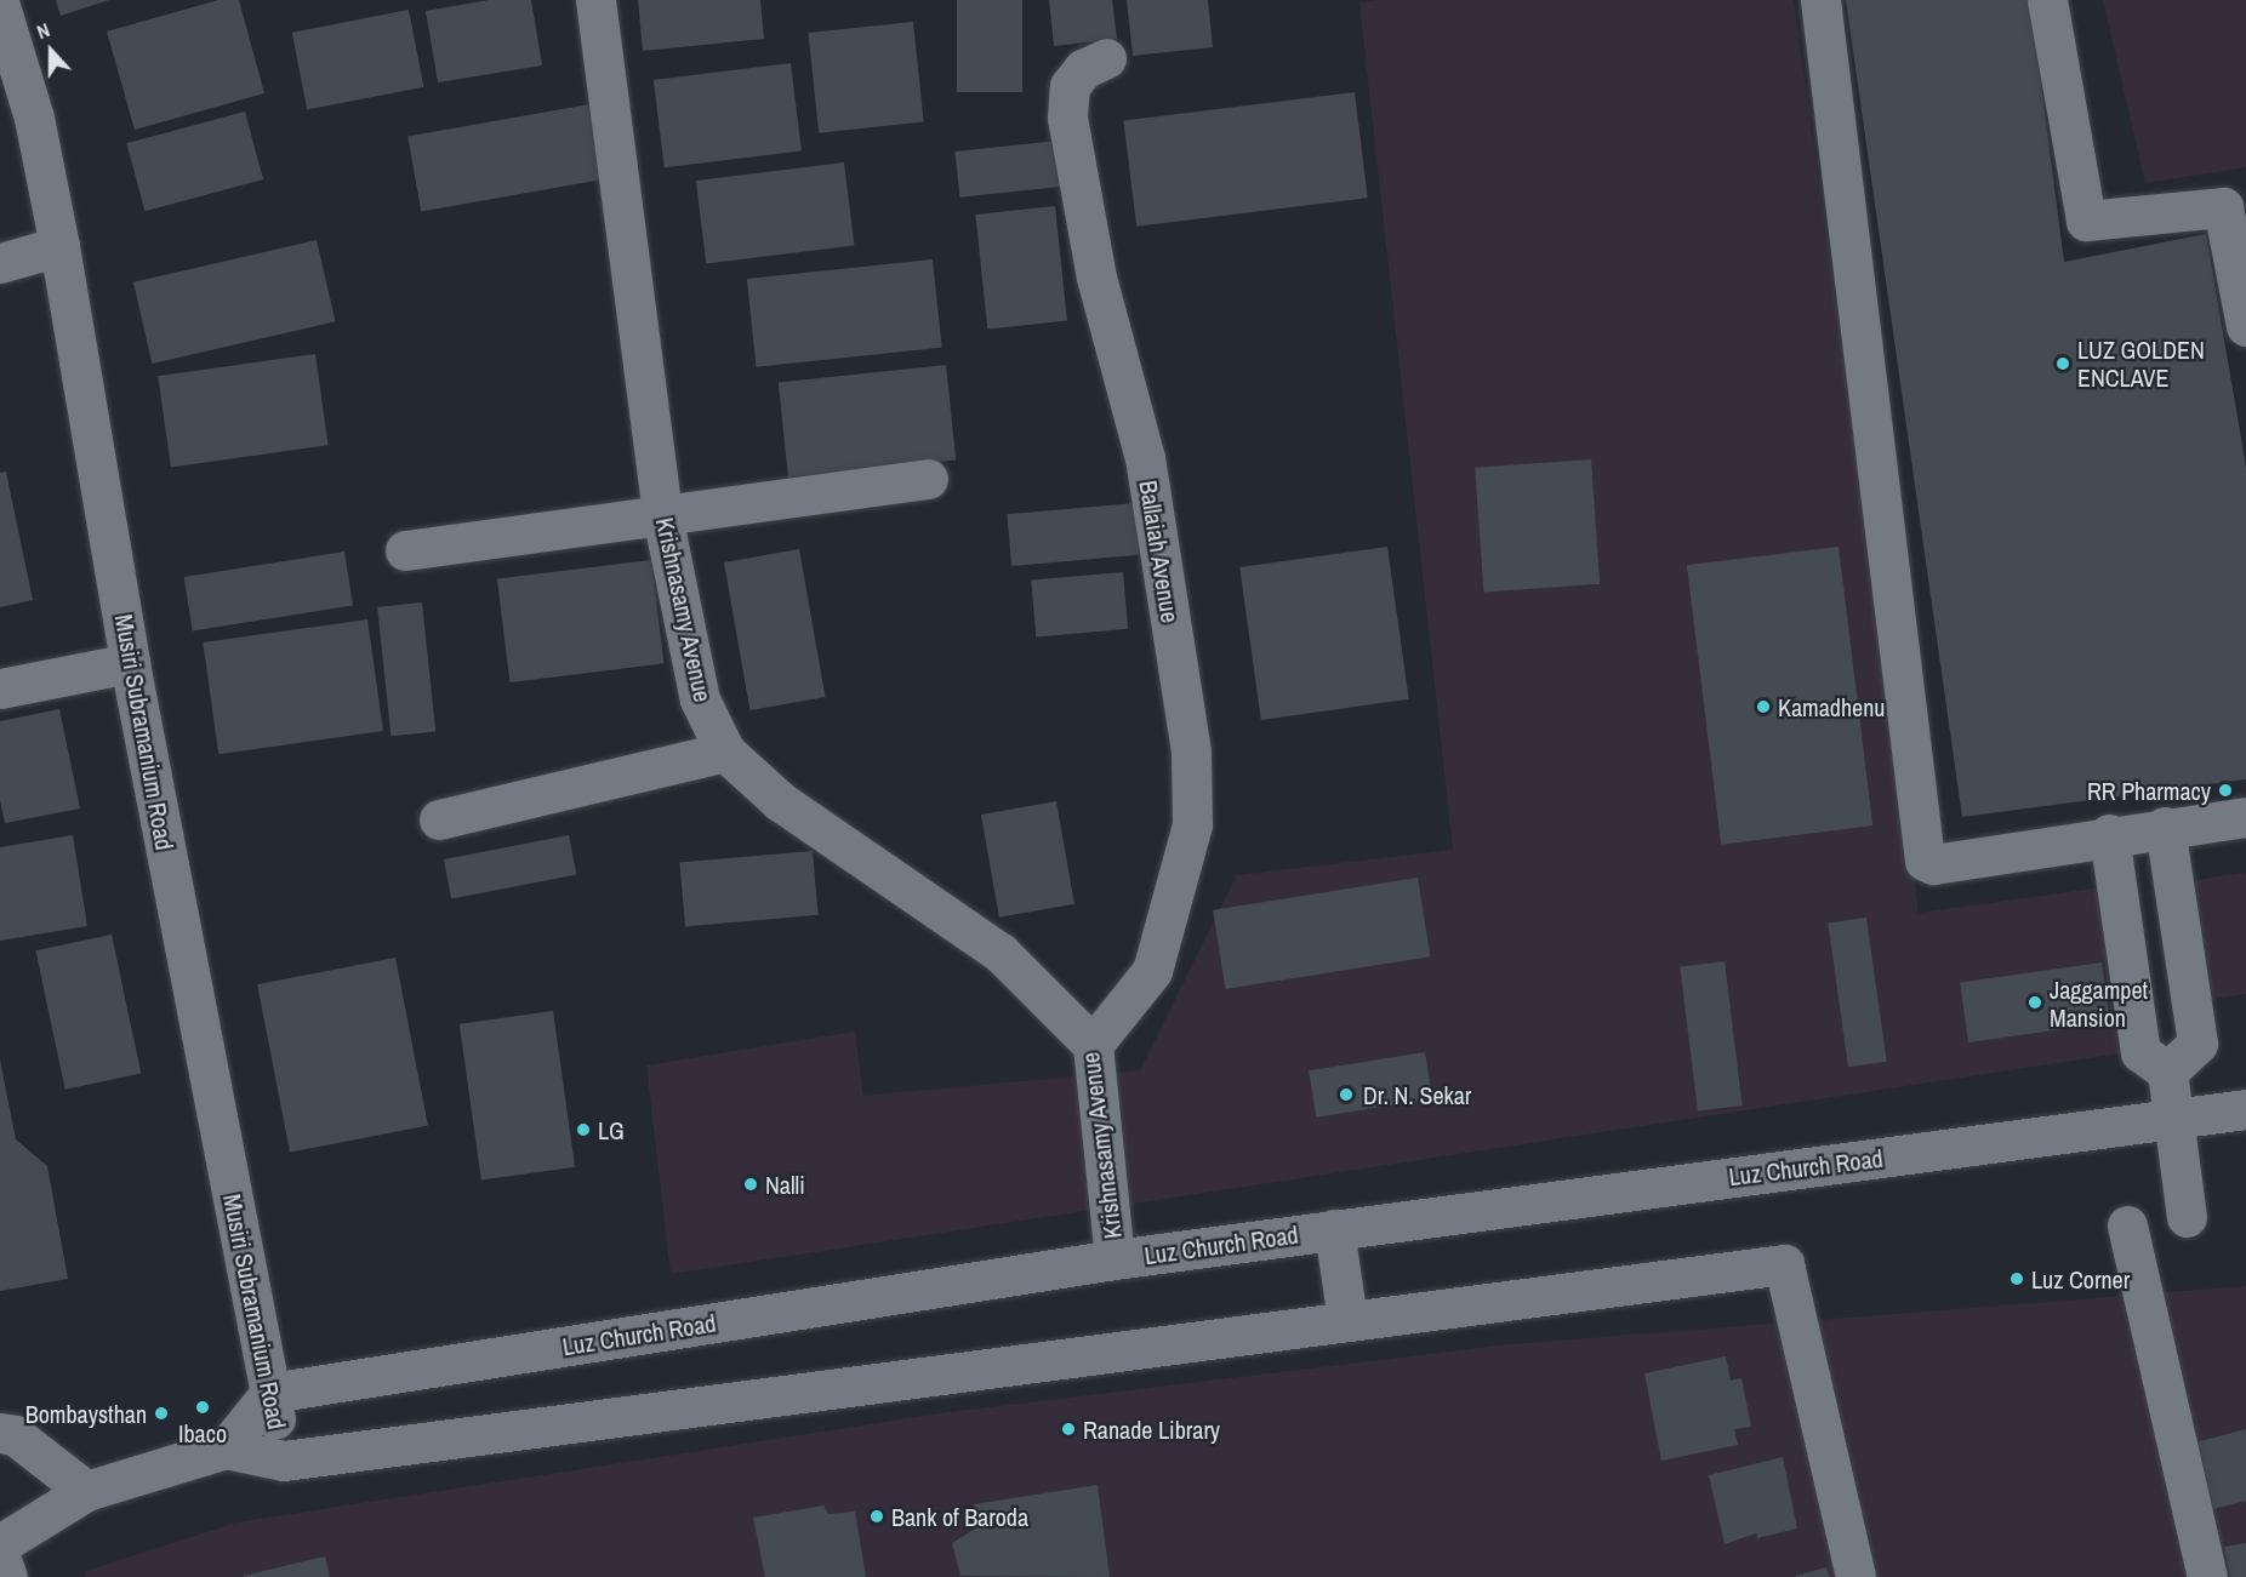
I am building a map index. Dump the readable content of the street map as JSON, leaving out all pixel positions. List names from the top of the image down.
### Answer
{
  "streets": {
    "street": [
      "Ballaiah Avenue",
      "Krishnasamy Avenue",
      "Musiri Subramanium Road",
      "Luz Church Road"
    ]
  },
  "crossings": [
    ["Ballaiah Avenue", "Krishnasamy Avenue"],
    ["Krishnasamy Avenue", "Luz Church Road"],
    ["Musiri Subramanium Road", "Luz Church Road"]
  ],
  "places": [
    "LUZ GOLDEN ENCLAVE",
    "Kamadhenu",
    "RR Pharmacy",
    "Jaggampet Mansion",
    "Dr. N. Sekar",
    "LG",
    "Nalli",
    "Luz Corner",
    "Ibaco",
    "Bombaysthan",
    "Ranade Library",
    "Bank of Baroda"
  ],
  "north": "top"
}
